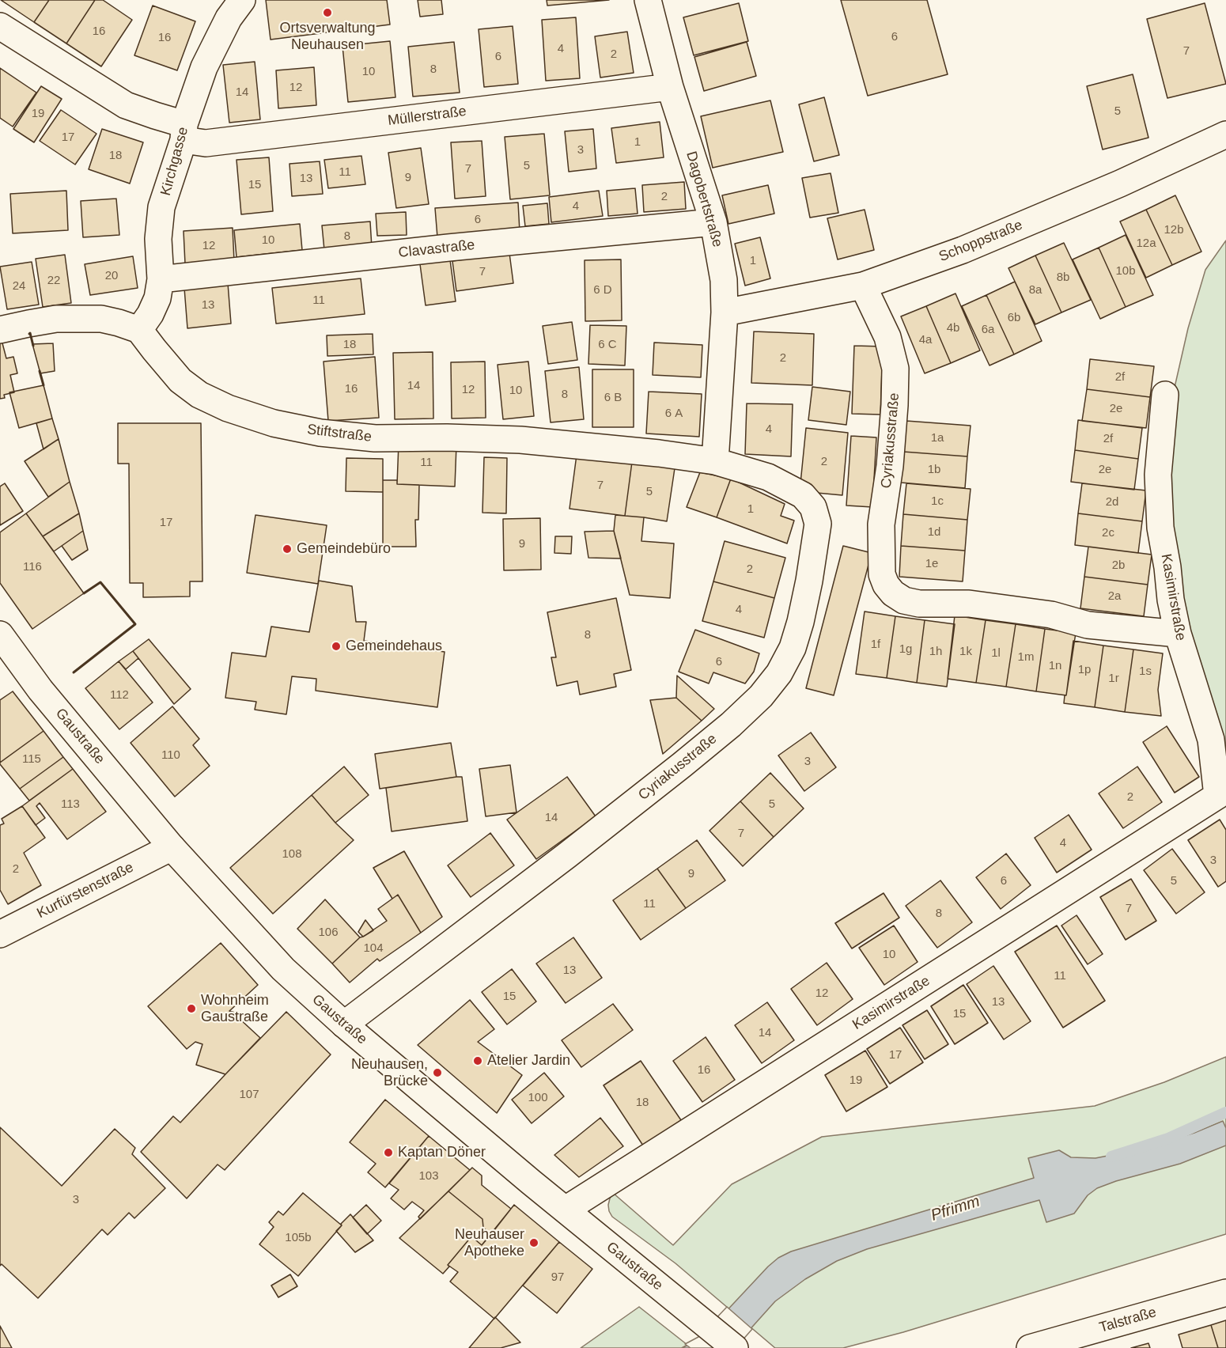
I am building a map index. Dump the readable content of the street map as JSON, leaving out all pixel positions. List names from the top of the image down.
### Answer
{
  "streets": {
    "street": [
      "Müllerstraße",
      "Kirchgasse",
      "Dagobertstraße",
      "Schoppstraße",
      "Clavastraße",
      "Stiftstraße",
      "Cyriakusstraße",
      "Kasimirstraße",
      "Gaustraße",
      "Kurfürstenstraße",
      "Talstraße"
    ]
  },
  "crossings": [
    ["Müllerstraße", "Kirchgasse"],
    ["Müllerstraße", "Dagobertstraße"],
    ["Kirchgasse", "Clavastraße"],
    ["Kirchgasse", "Stiftstraße"],
    ["Dagobertstraße", "Schoppstraße"],
    ["Dagobertstraße", "Clavastraße"],
    ["Dagobertstraße", "Stiftstraße"],
    ["Dagobertstraße", "Cyriakusstraße"],
    ["Schoppstraße", "Cyriakusstraße"],
    ["Stiftstraße", "Cyriakusstraße"],
    ["Cyriakusstraße", "Kasimirstraße"],
    ["Cyriakusstraße", "Gaustraße"],
    ["Kasimirstraße", "Gaustraße"],
    ["Gaustraße", "Kurfürstenstraße"]
  ],
  "water": ["Pfrimm"],
  "places": [
    "Ortsverwaltung Neuhausen",
    "Gemeindebüro",
    "Gemeindehaus",
    "Wohnheim Gaustraße",
    "Atelier Jardin",
    "Neuhausen, Brücke",
    "Kaptan Döner",
    "Neuhauser Apotheke"
  ],
  "house_numbers": [
    "16",
    "6",
    "16",
    "4",
    "7",
    "2",
    "6",
    "8",
    "10",
    "12",
    "14",
    "5",
    "19",
    "17",
    "1",
    "3",
    "18",
    "5",
    "7",
    "11",
    "9",
    "13",
    "15",
    "2",
    "4",
    "6",
    "12b",
    "8",
    "10",
    "12a",
    "12",
    "1",
    "10b",
    "7",
    "20",
    "8b",
    "22",
    "24",
    "6 D",
    "8a",
    "11",
    "13",
    "6b",
    "4b",
    "6a",
    "4a",
    "18",
    "6 C",
    "2",
    "2f",
    "14",
    "16",
    "12",
    "10",
    "8",
    "6 B",
    "2e",
    "6 A",
    "4",
    "1a",
    "2f",
    "2",
    "11",
    "1b",
    "2e",
    "7",
    "5",
    "1c",
    "2d",
    "1",
    "17",
    "1d",
    "2c",
    "9",
    "1e",
    "2b",
    "116",
    "2",
    "2a",
    "4",
    "8",
    "1f",
    "1g",
    "1h",
    "1k",
    "1l",
    "1m",
    "6",
    "1n",
    "1p",
    "1s",
    "1r",
    "112",
    "110",
    "115",
    "3",
    "2",
    "113",
    "5",
    "14",
    "7",
    "4",
    "108",
    "3",
    "2",
    "9",
    "6",
    "5",
    "11",
    "7",
    "8",
    "106",
    "104",
    "10",
    "13",
    "11",
    "12",
    "15",
    "13",
    "15",
    "14",
    "17",
    "16",
    "19",
    "107",
    "100",
    "18",
    "103",
    "3",
    "105b",
    "97"
  ]
}
